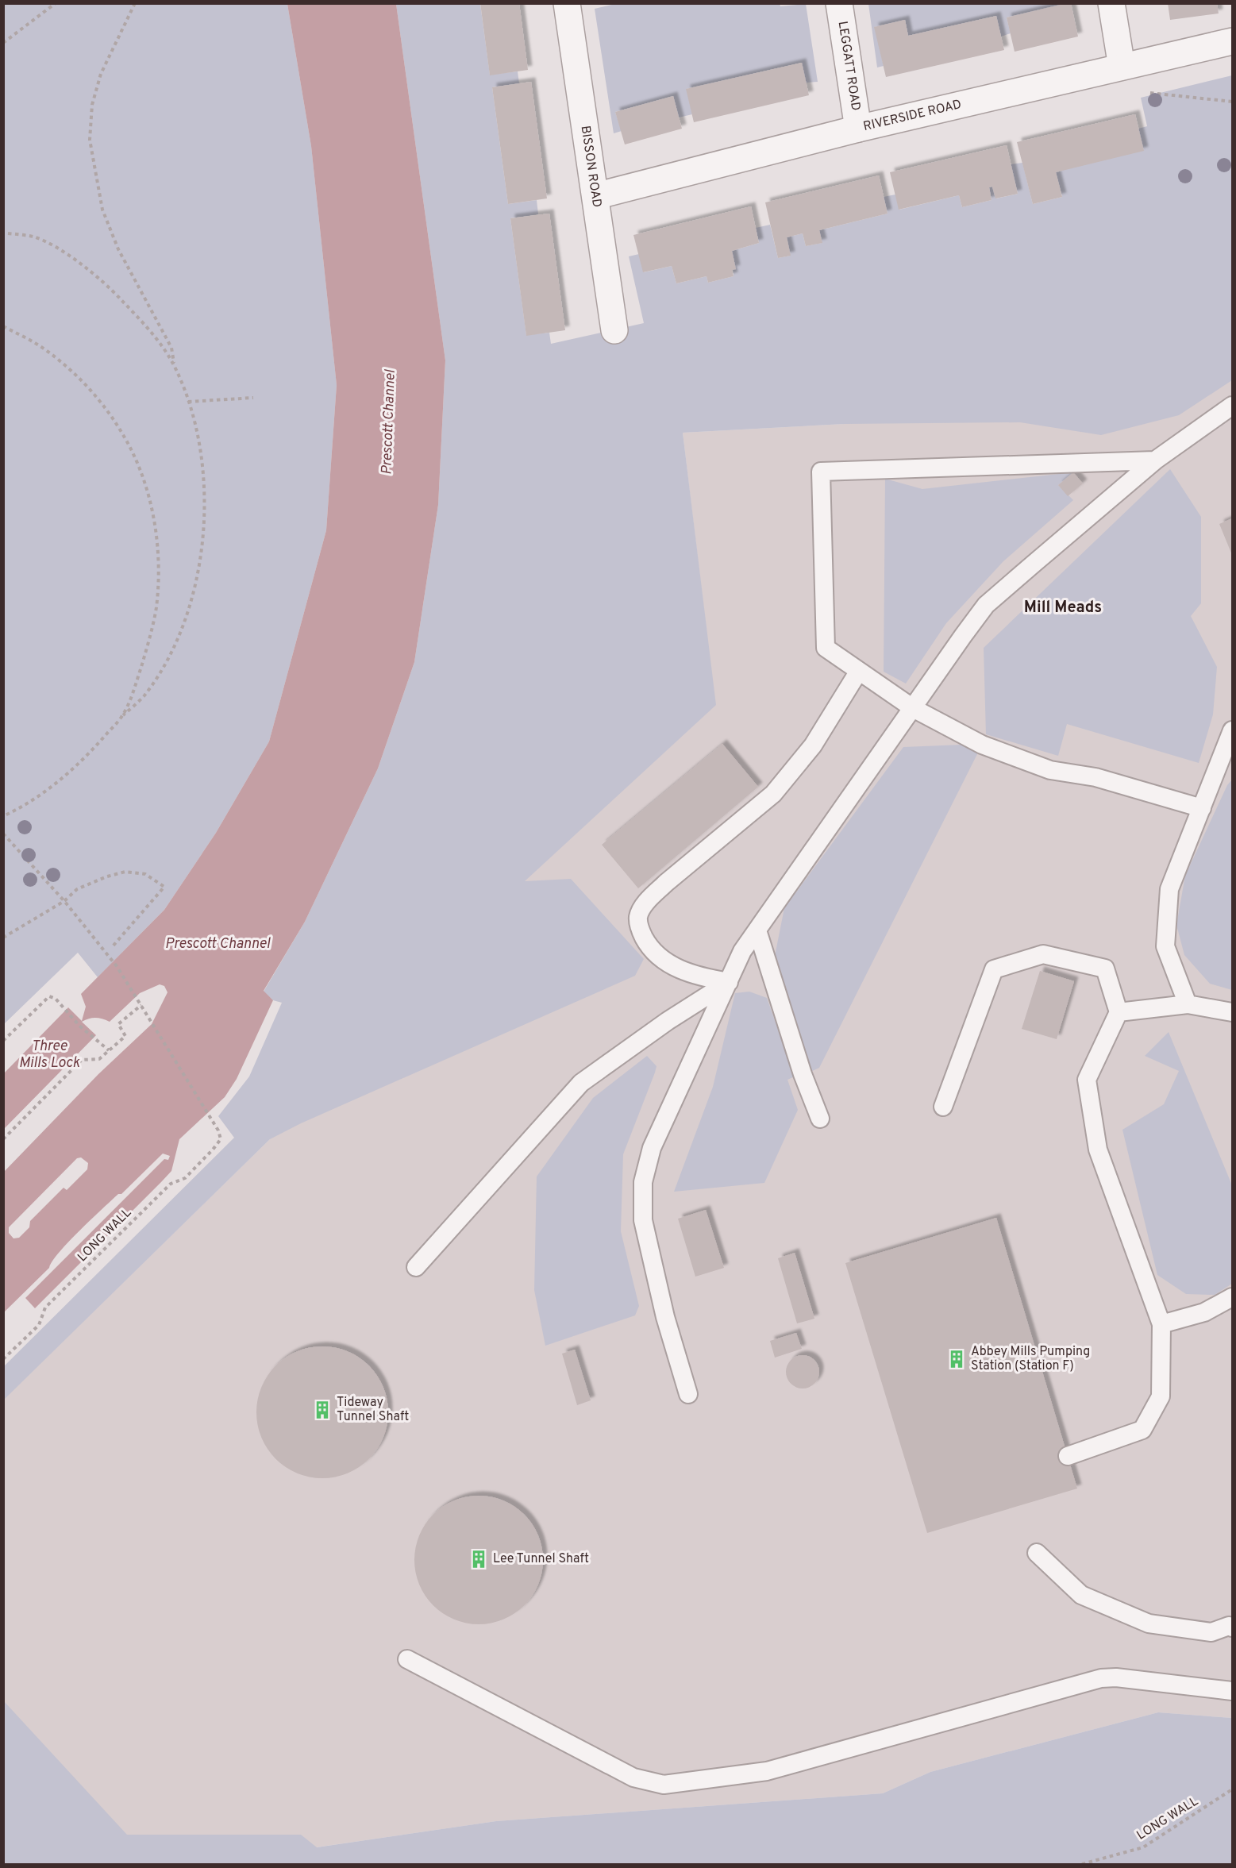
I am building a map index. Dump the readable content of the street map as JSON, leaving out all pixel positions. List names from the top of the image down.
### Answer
{
  "streets": {
    "street": ["LEGGATT ROAD", "RIVERSIDE ROAD", "BISSON ROAD"],
    "path": ["LONG WALL"]
  },
  "crossings": [
    ["LEGGATT ROAD", "RIVERSIDE ROAD"],
    ["RIVERSIDE ROAD", "BISSON ROAD"]
  ],
  "districts": ["Mill Meads"],
  "water": ["Prescott Channel", "Three Mills Lock"],
  "places": {
    "building": ["Abbey Mills Pumping Station (Station F)", "Tideway Tunnel Shaft", "Lee Tunnel Shaft"]
  }
}
